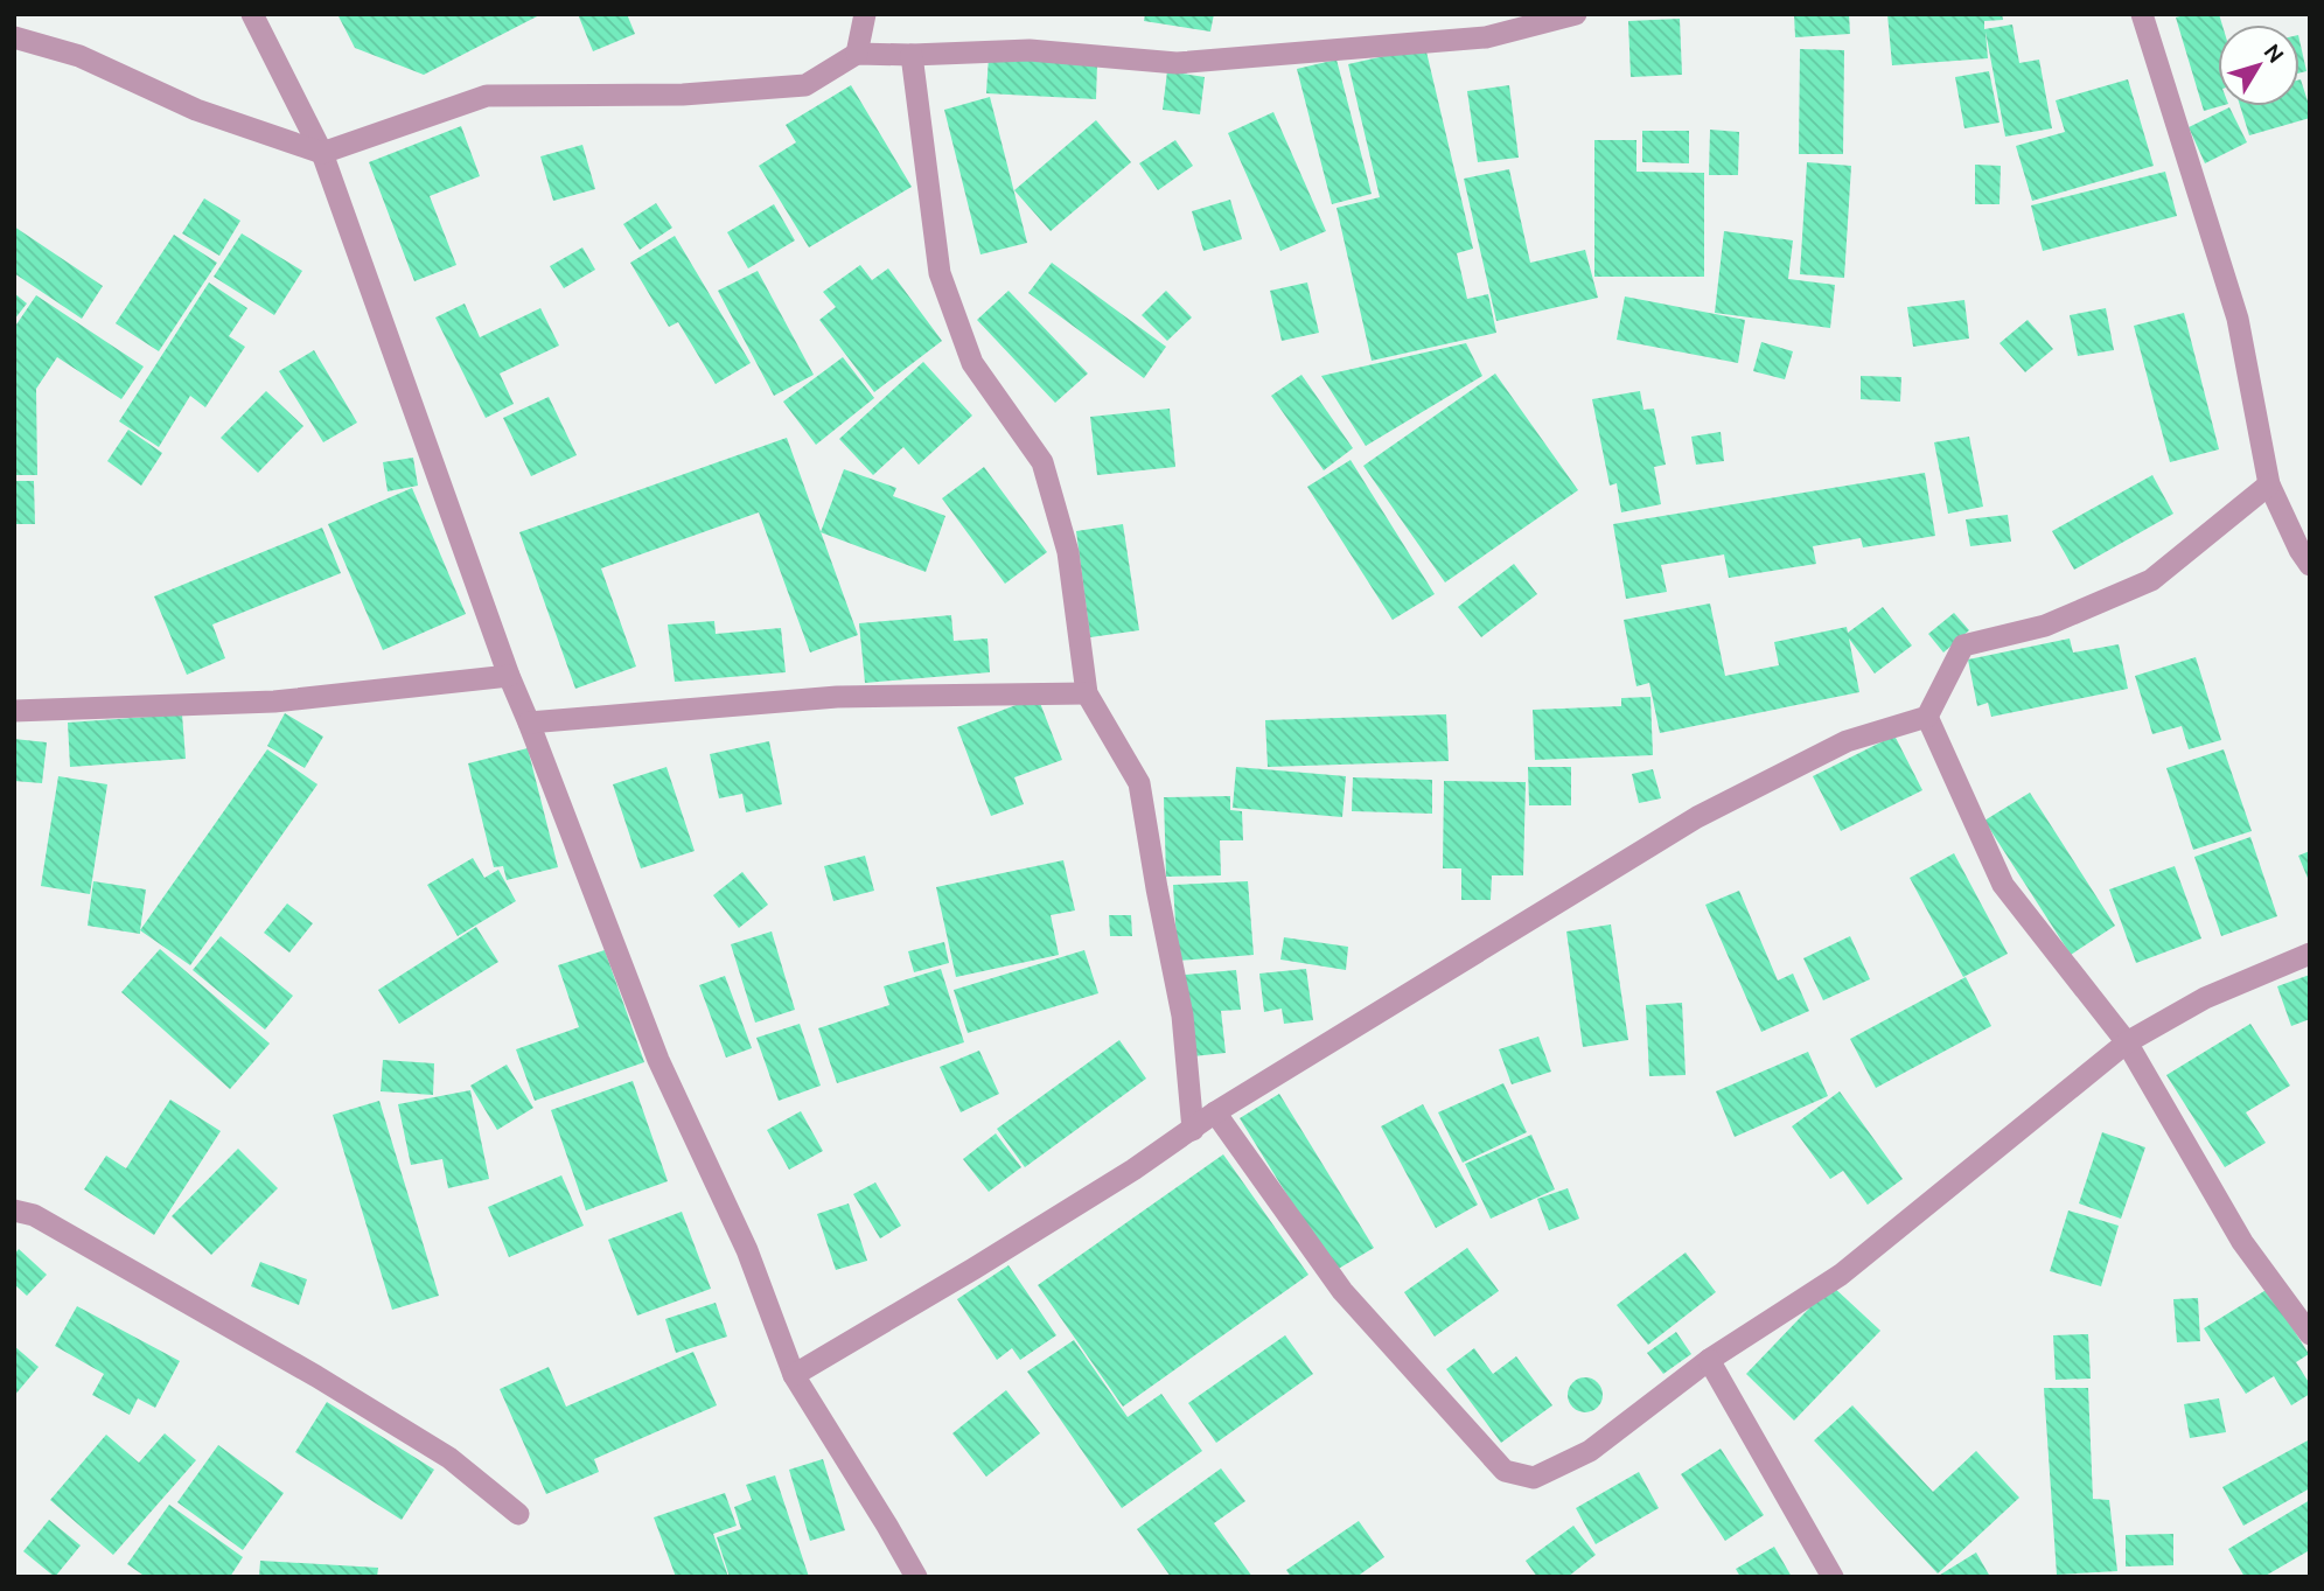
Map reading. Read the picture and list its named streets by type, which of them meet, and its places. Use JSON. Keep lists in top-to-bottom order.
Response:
{
  "north": "top right"
}
